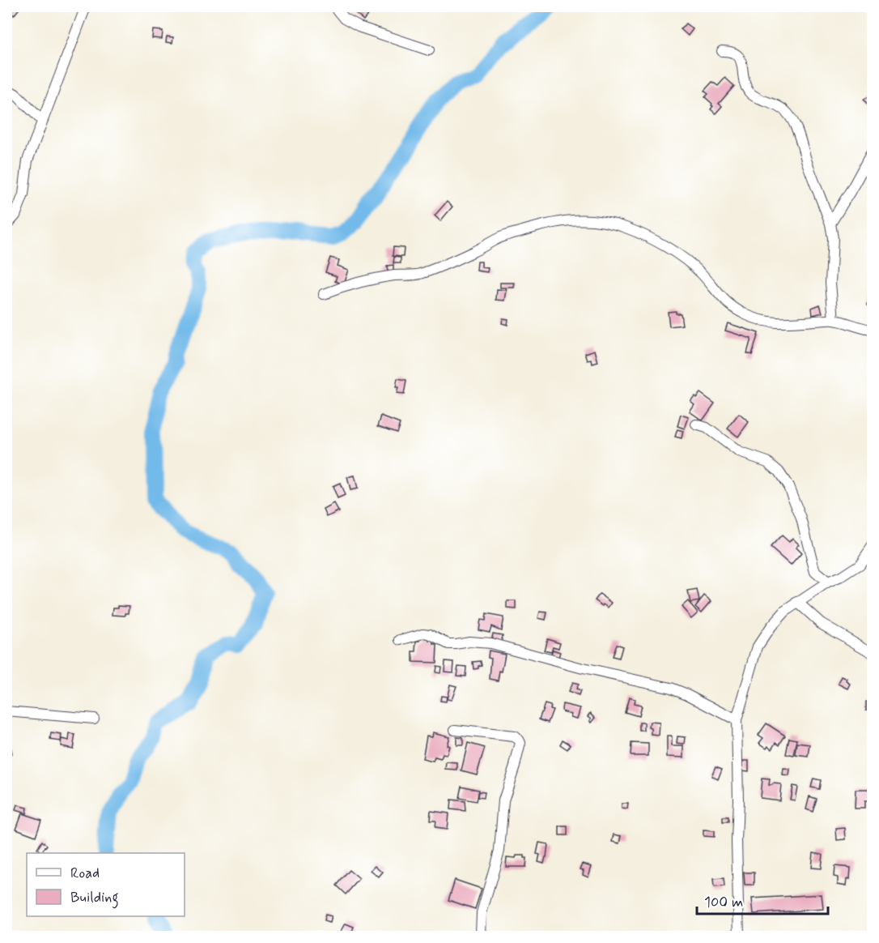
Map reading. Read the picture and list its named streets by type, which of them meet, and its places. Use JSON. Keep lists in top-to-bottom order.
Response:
{
  "legend": ["Road", "Building"],
  "scale_bar": "100 m"
}
